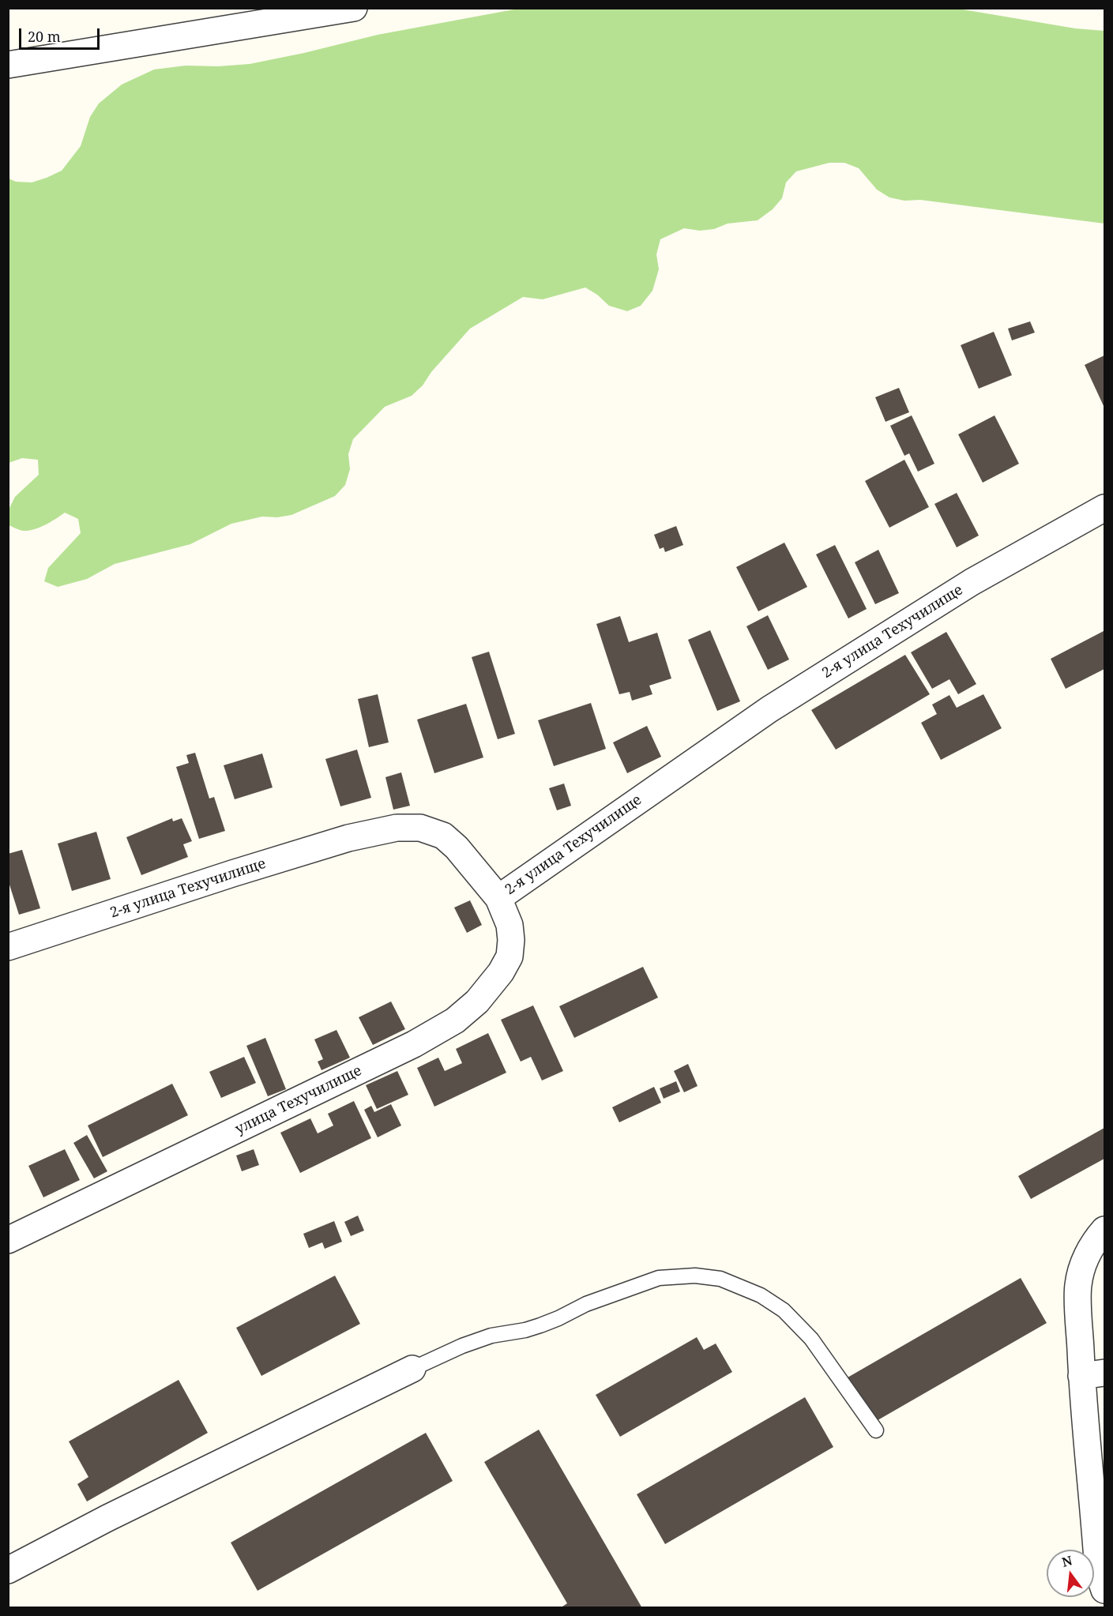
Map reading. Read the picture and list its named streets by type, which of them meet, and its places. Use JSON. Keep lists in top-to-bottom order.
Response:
{
  "streets": {
    "street": ["2-я улица Техучилище", "улица Техучилище"]
  },
  "crossings": [
    ["2-я улица Техучилище", "улица Техучилище"]
  ],
  "scale_bar": "20 m",
  "north": "top"
}
